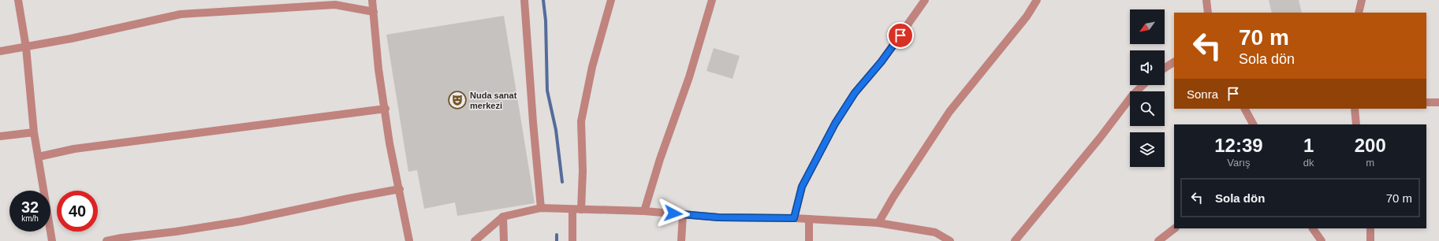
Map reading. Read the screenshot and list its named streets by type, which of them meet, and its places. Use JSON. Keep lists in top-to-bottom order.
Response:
{
  "places": {
    "theatre": ["Nuda sanat merkezi"]
  },
  "north": "bottom left",
  "page": {
    "turn": ["70 m", "Sola dön"],
    "then": "Sonra",
    "eta": [
      "12:39",
      "Varış",
      "1",
      "dk",
      "200",
      "m"
    ],
    "list": [
      {
        "name": "Sola dön",
        "value": "70 m"
      }
    ],
    "speed": "32 km/h",
    "limit": "40"
  }
}
